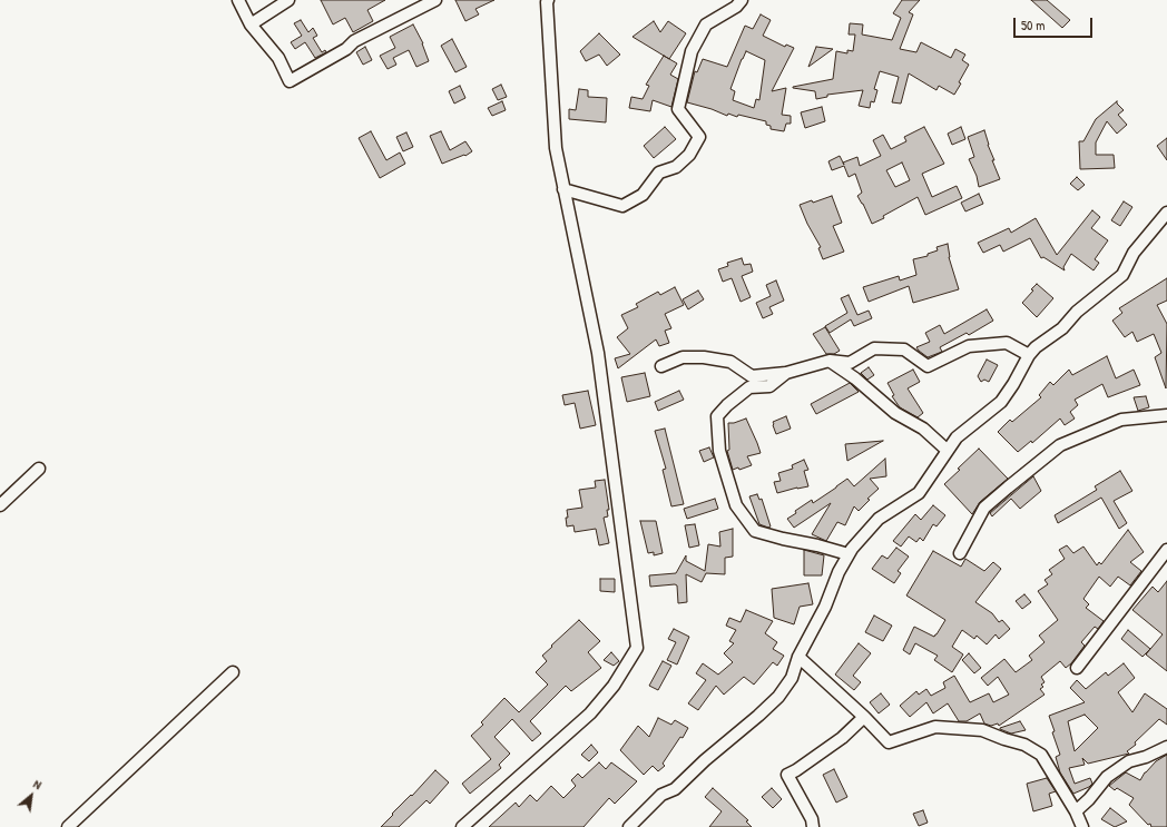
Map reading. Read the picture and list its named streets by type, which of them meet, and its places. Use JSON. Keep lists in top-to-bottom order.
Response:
{
  "scale_bar": "50 m",
  "north": "top right"
}
